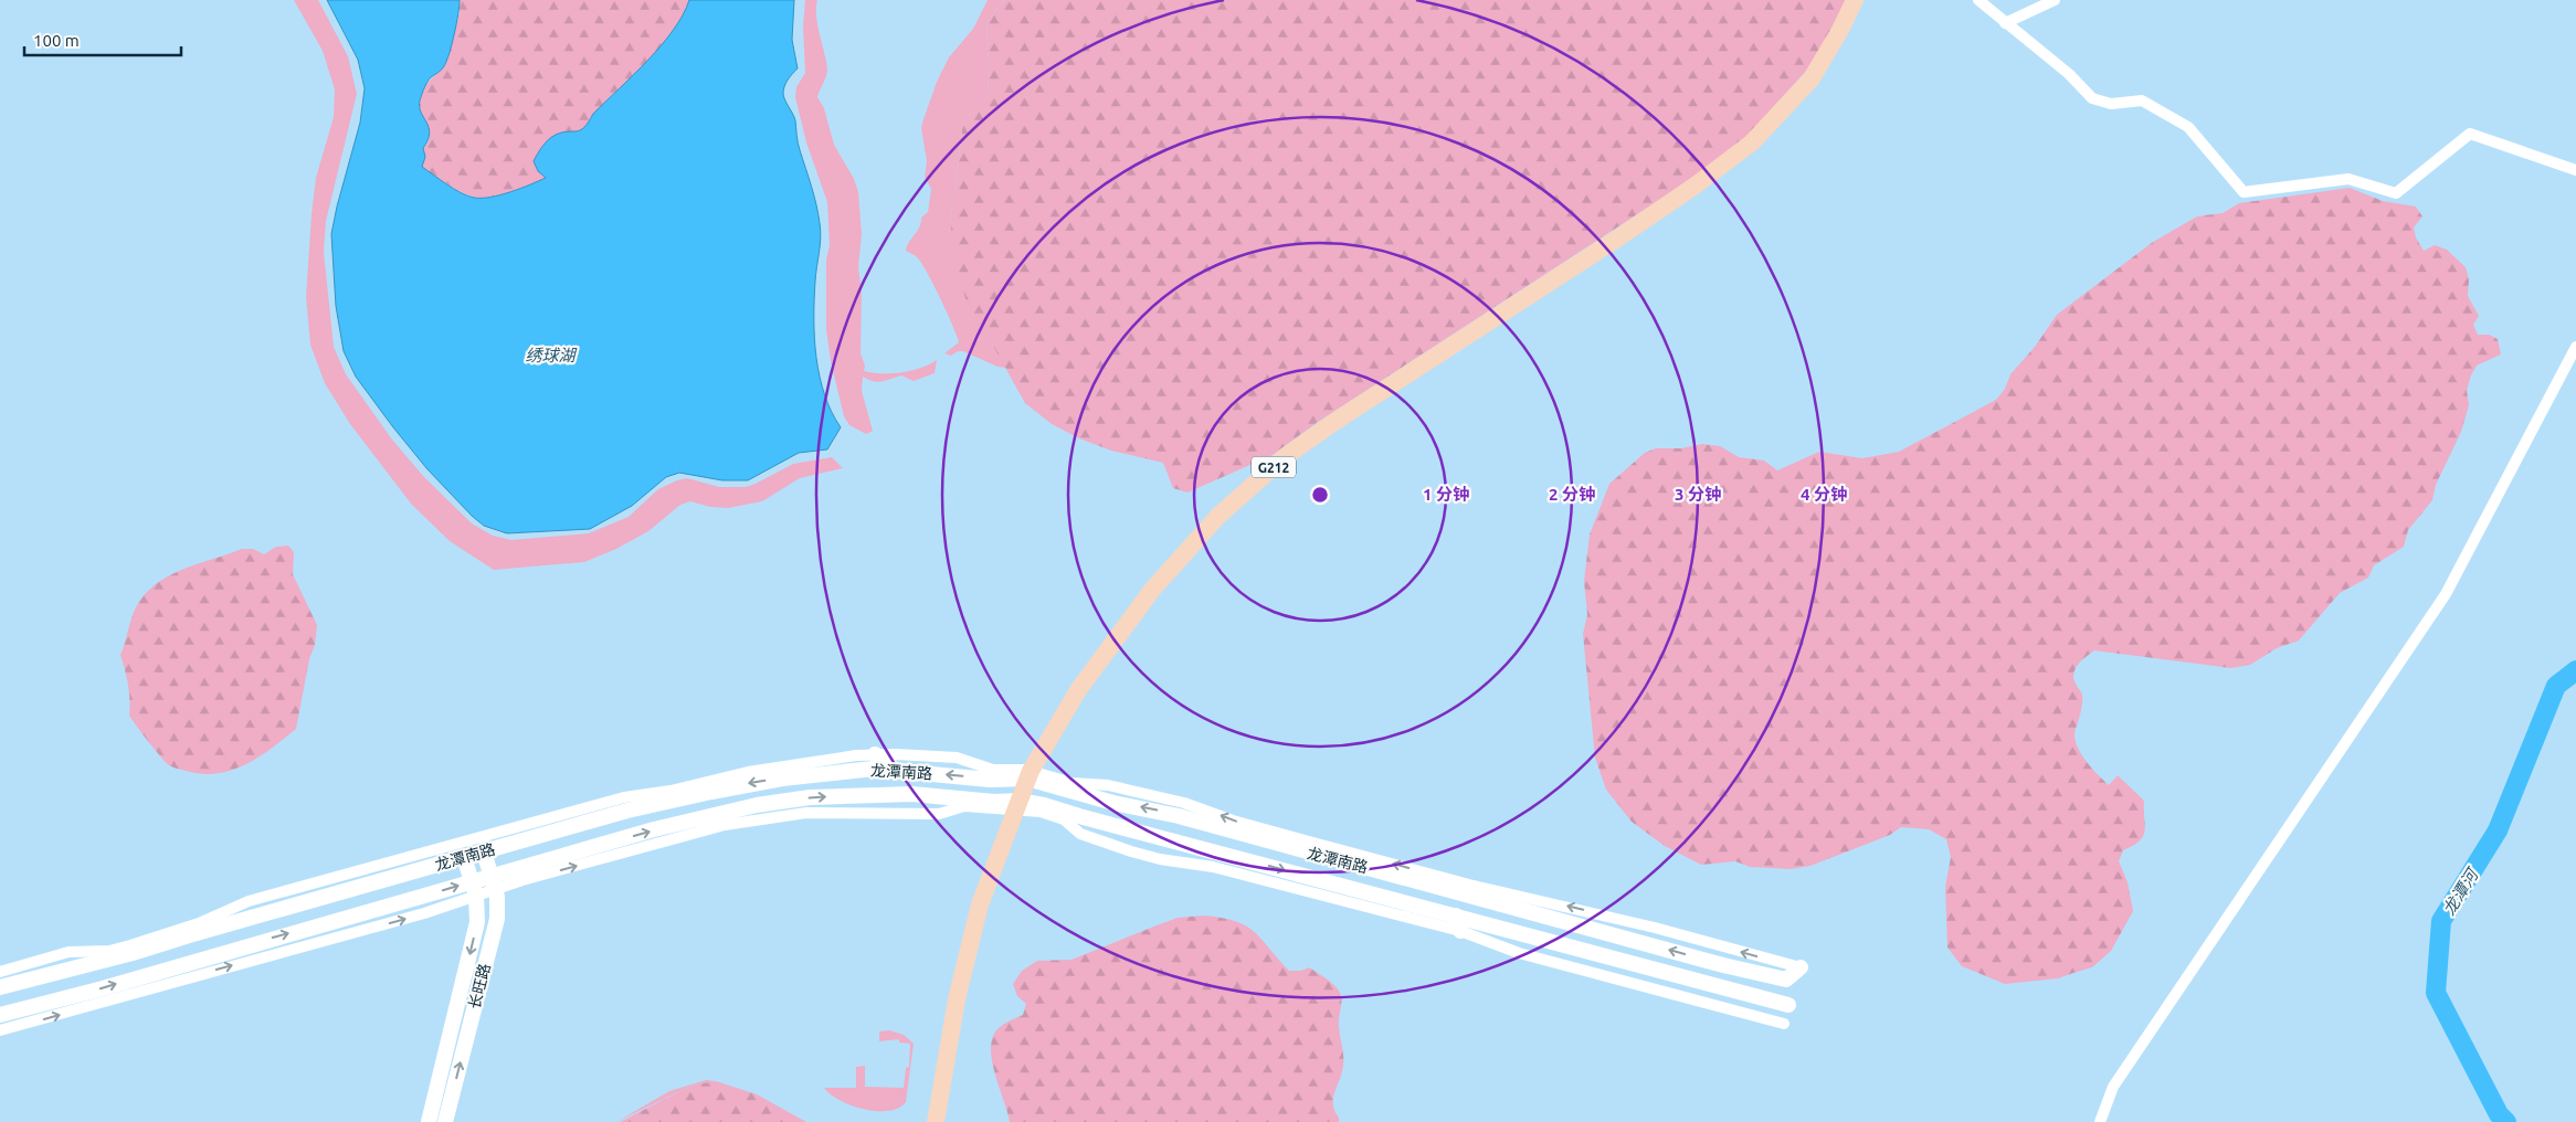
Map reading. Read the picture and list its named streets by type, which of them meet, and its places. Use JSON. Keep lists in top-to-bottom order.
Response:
{
  "streets": {
    "highway": ["G212"],
    "main road": ["龙潭南路", "长旺路"]
  },
  "crossings": [
    ["G212", "龙潭南路"],
    ["龙潭南路", "长旺路"]
  ],
  "water": ["绣球湖", "龙潭河"],
  "scale_bar": "100 m",
  "rings": [
    "1 分钟",
    "2 分钟",
    "3 分钟",
    "4 分钟"
  ]
}
